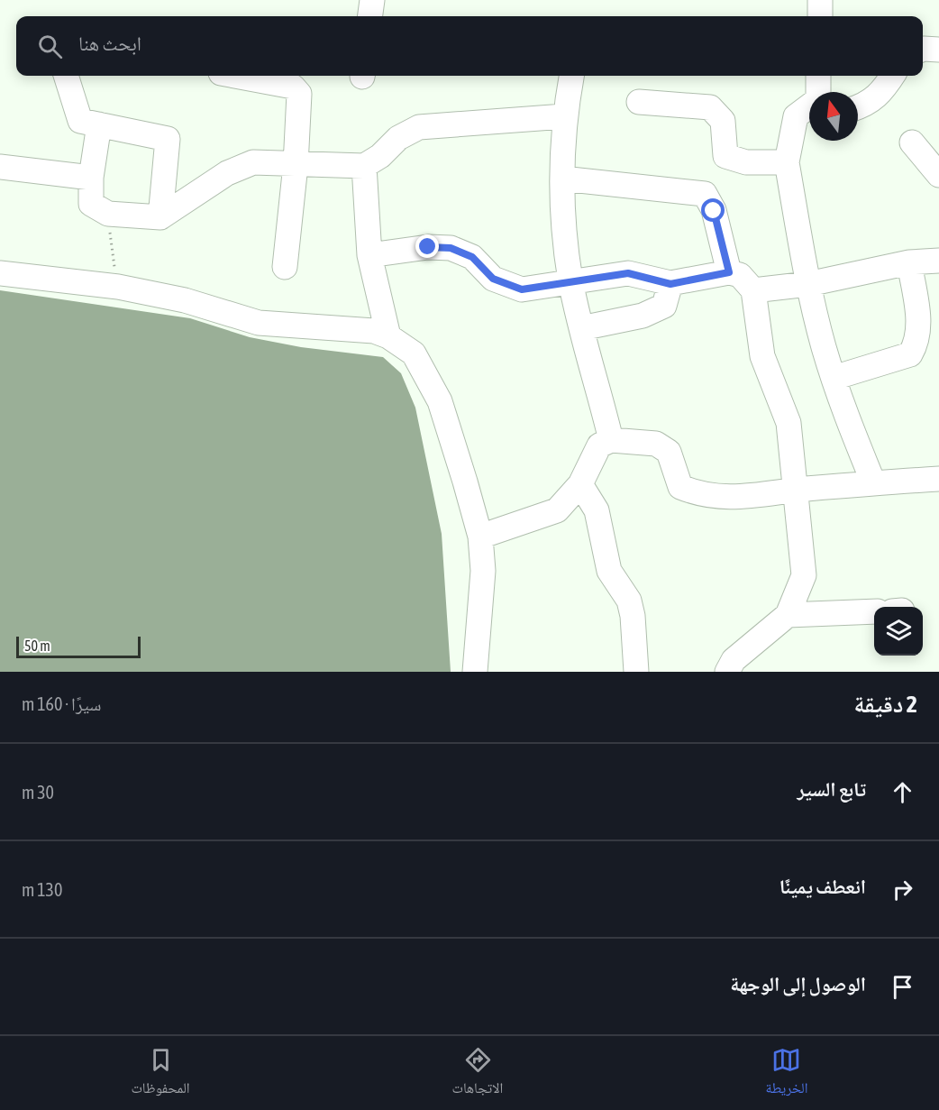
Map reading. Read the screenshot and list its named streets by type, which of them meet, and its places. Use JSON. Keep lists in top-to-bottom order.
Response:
{
  "scale_bar": "50 m",
  "north": "top",
  "page": {
    "search": "ابحث هنا",
    "scale": "50 m",
    "heading": ["2 دقيقة", "سيرًا · 160 m"],
    "list": [
      ["تابع السير", "30 m"],
      ["انعطف يمينًا", "130 m"],
      "الوصول إلى الوجهة"
    ],
    "nav": ["الخريطة", "الاتجاهات", "المحفوظات"]
  }
}
